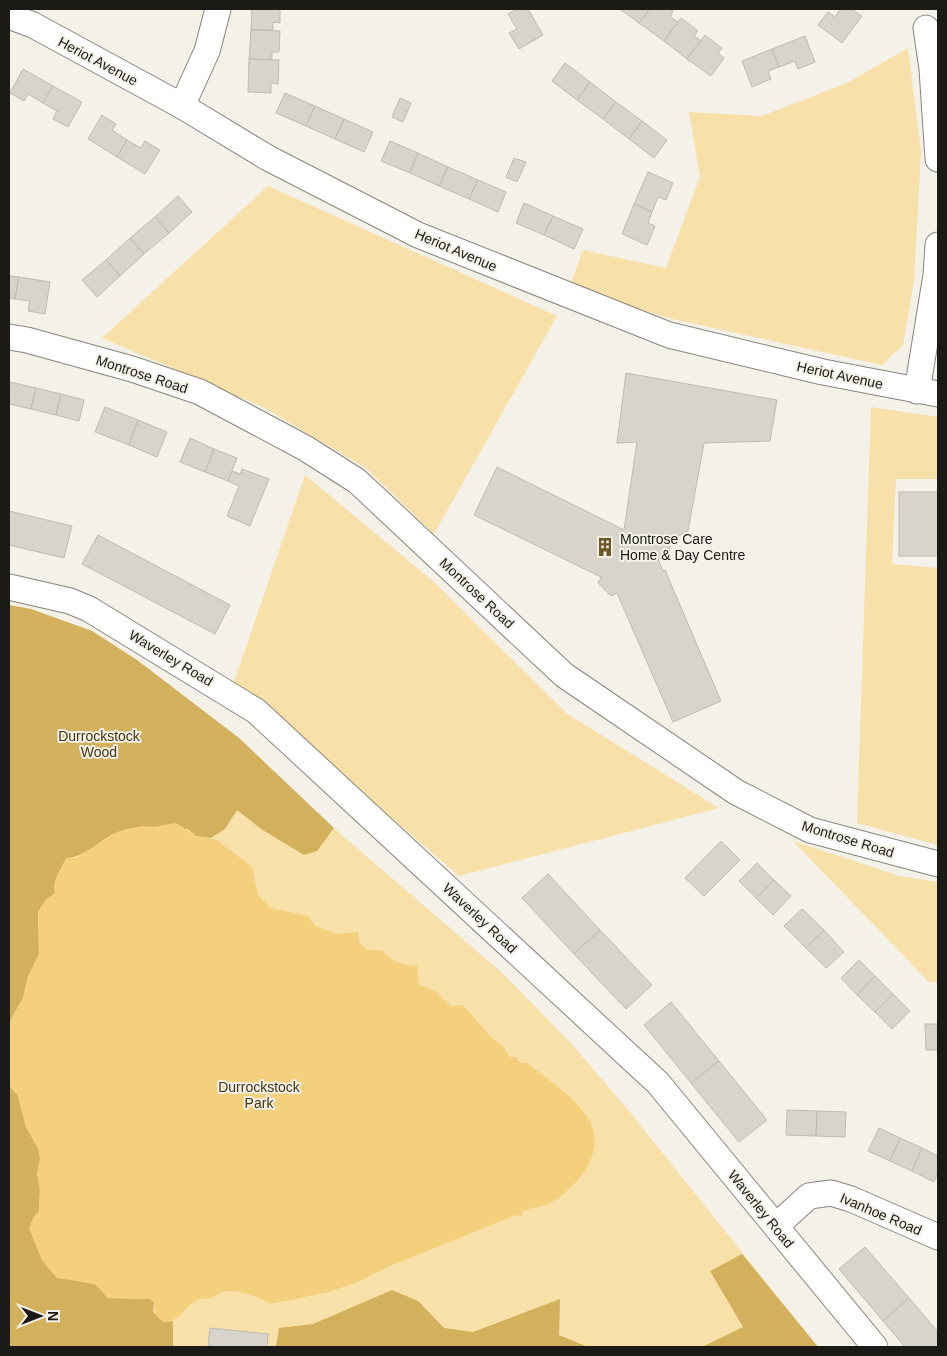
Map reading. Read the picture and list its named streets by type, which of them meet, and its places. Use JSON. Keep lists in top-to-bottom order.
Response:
{
  "streets": {
    "street": [
      "Heriot Avenue",
      "Montrose Road",
      "Waverley Road",
      "Ivanhoe Road"
    ]
  },
  "crossings": [
    ["Waverley Road", "Ivanhoe Road"]
  ],
  "parks": ["Durrockstock Wood", "Durrockstock Park"],
  "places": {
    "building": ["Montrose Care Home & Day Centre"]
  },
  "north": "right"
}
